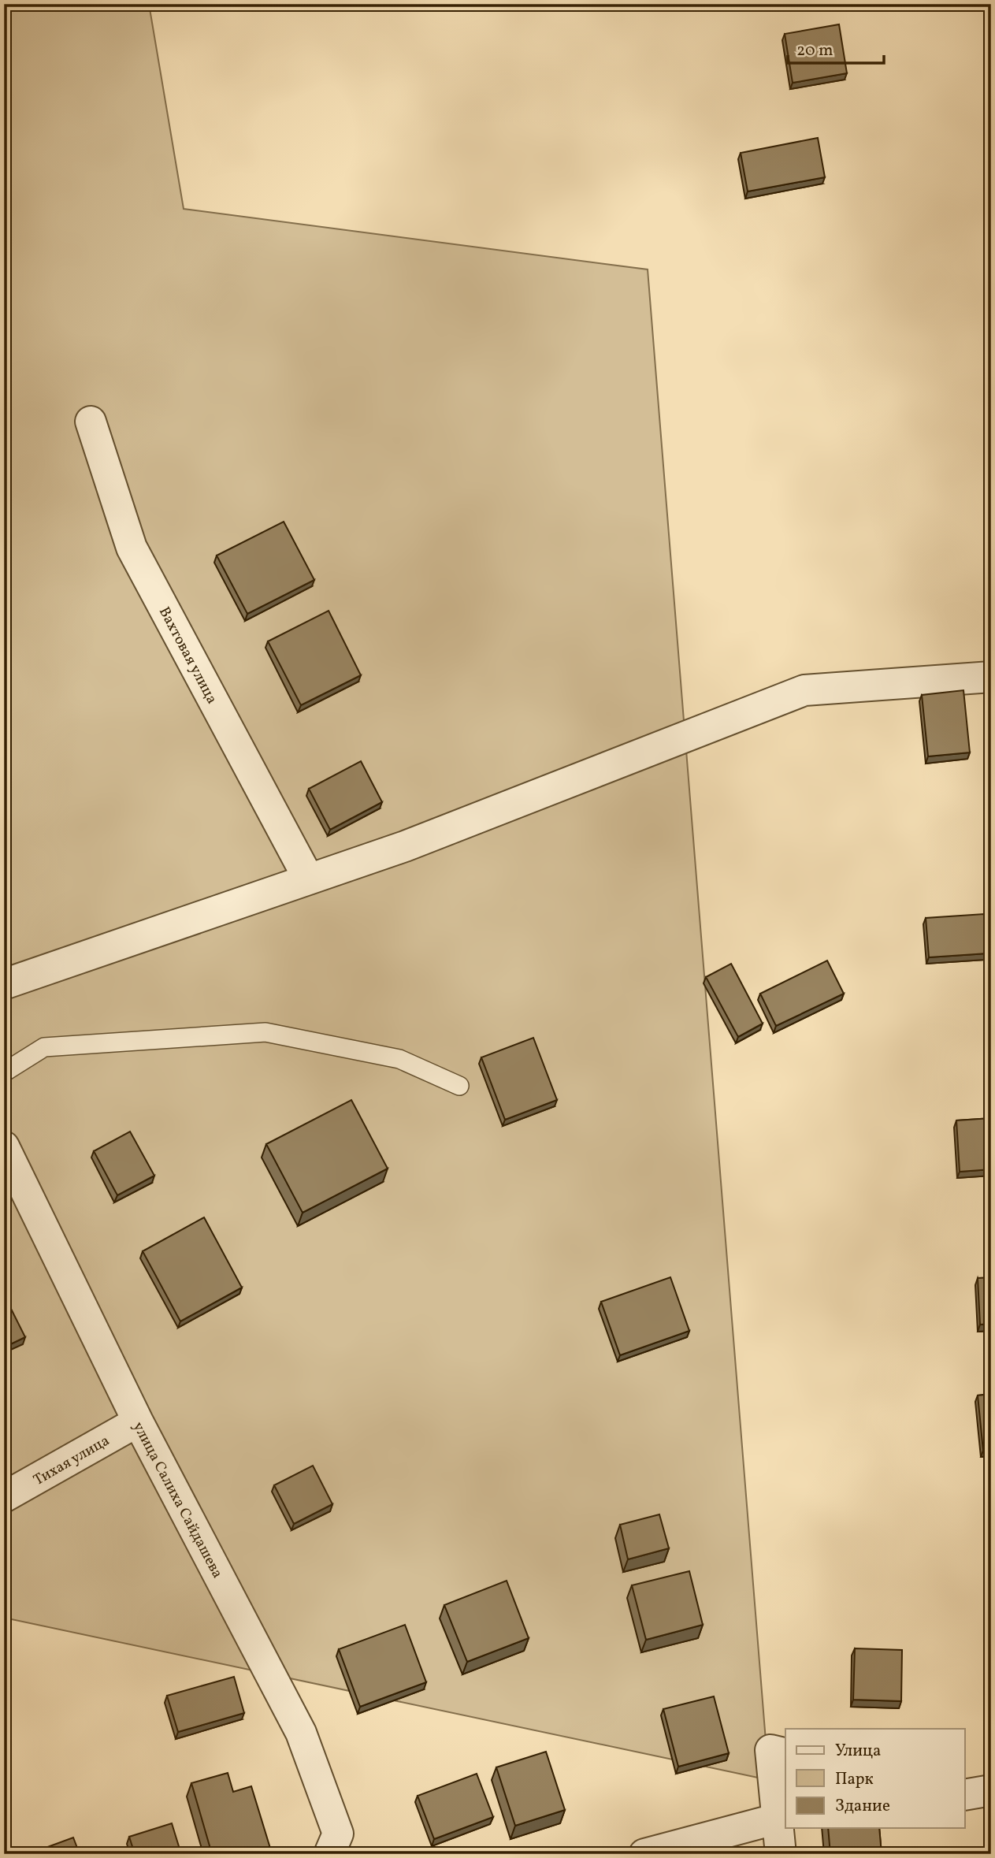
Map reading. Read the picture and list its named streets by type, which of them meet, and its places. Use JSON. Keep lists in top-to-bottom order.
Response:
{
  "streets": {
    "street": ["Вахтовая улица", "Тихая улица", "улица Салиха Сайдашева"]
  },
  "crossings": [
    ["Тихая улица", "улица Салиха Сайдашева"]
  ],
  "legend": ["Улица", "Парк", "Здание"],
  "scale_bar": "20 m"
}
